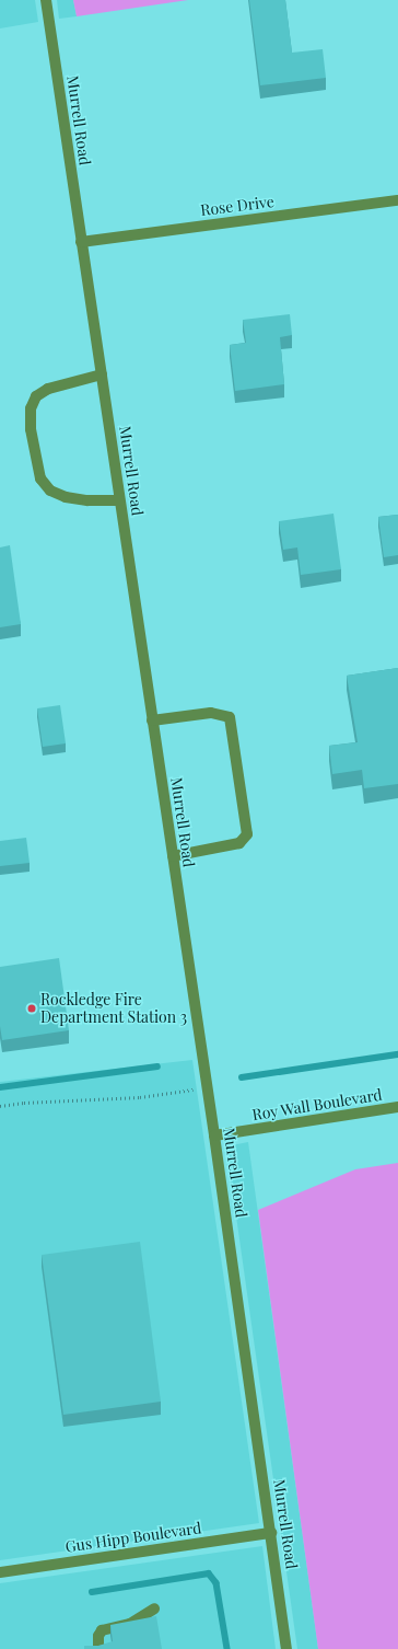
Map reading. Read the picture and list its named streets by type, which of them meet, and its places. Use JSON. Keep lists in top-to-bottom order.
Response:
{
  "streets": {
    "street": [
      "Murrell Road",
      "Rose Drive",
      "Roy Wall Boulevard",
      "Gus Hipp Boulevard"
    ]
  },
  "crossings": [
    ["Murrell Road", "Rose Drive"],
    ["Murrell Road", "Roy Wall Boulevard"],
    ["Murrell Road", "Gus Hipp Boulevard"]
  ],
  "places": ["Rockledge Fire Department Station 3"]
}
